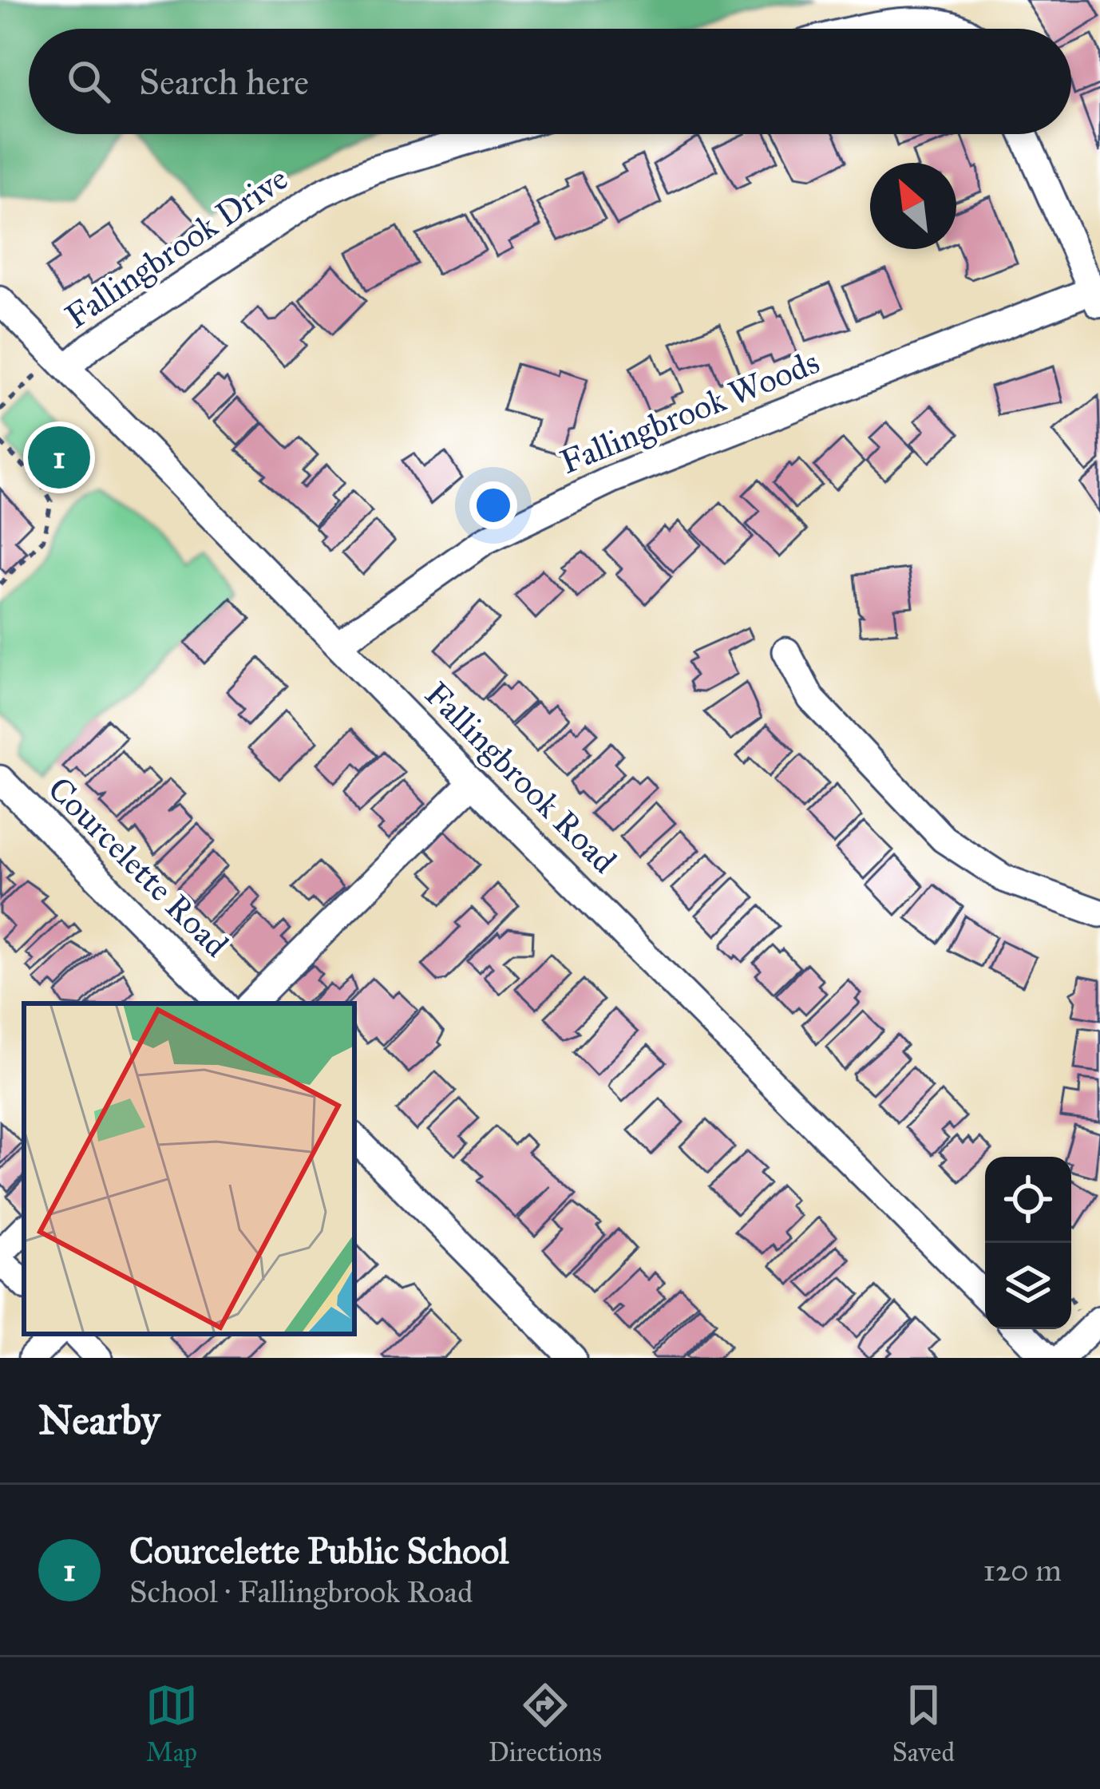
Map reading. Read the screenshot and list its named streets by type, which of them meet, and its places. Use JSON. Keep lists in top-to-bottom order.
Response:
{
  "streets": {
    "street": [
      "Fallingbrook Drive",
      "Fallingbrook Woods",
      "Fallingbrook Road",
      "Courcelette Road"
    ]
  },
  "crossings": [
    ["Fallingbrook Drive", "Fallingbrook Road"],
    ["Fallingbrook Woods", "Fallingbrook Road"]
  ],
  "north": "top left",
  "page": {
    "search": "Search here",
    "pins": "1",
    "heading": "Nearby",
    "list": [
      {
        "mark": "1",
        "name": "Courcelette Public School",
        "note": "School · Fallingbrook Road",
        "value": "120 m"
      }
    ],
    "nav": ["Map", "Directions", "Saved"]
  }
}
